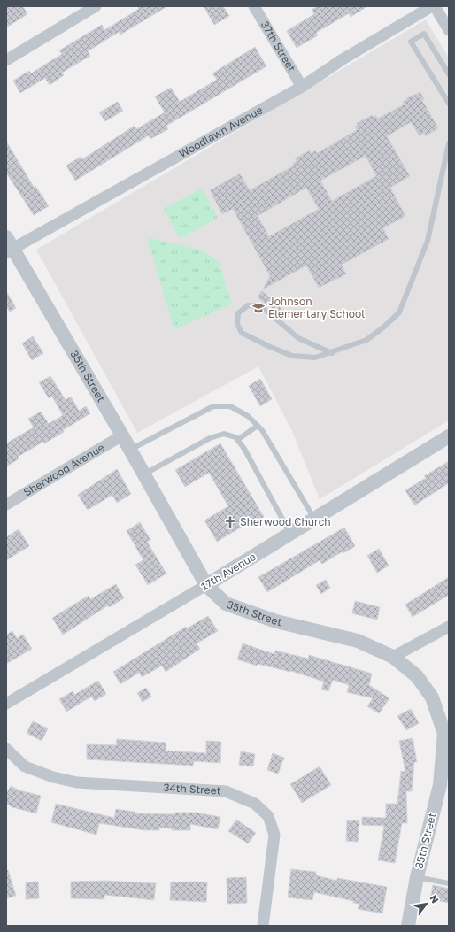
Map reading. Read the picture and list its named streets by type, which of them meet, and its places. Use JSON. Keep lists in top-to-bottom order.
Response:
{
  "streets": {
    "street": [
      "37th Street",
      "Woodlawn Avenue",
      "35th Street",
      "Sherwood Avenue",
      "17th Avenue",
      "34th Street"
    ]
  },
  "crossings": [
    ["37th Street", "Woodlawn Avenue"],
    ["Woodlawn Avenue", "35th Street"],
    ["35th Street", "Sherwood Avenue"],
    ["35th Street", "17th Avenue"]
  ],
  "places": {
    "school or university": ["Johnson Elementary School"],
    "church": ["Sherwood Church"]
  },
  "north": "top right"
}
